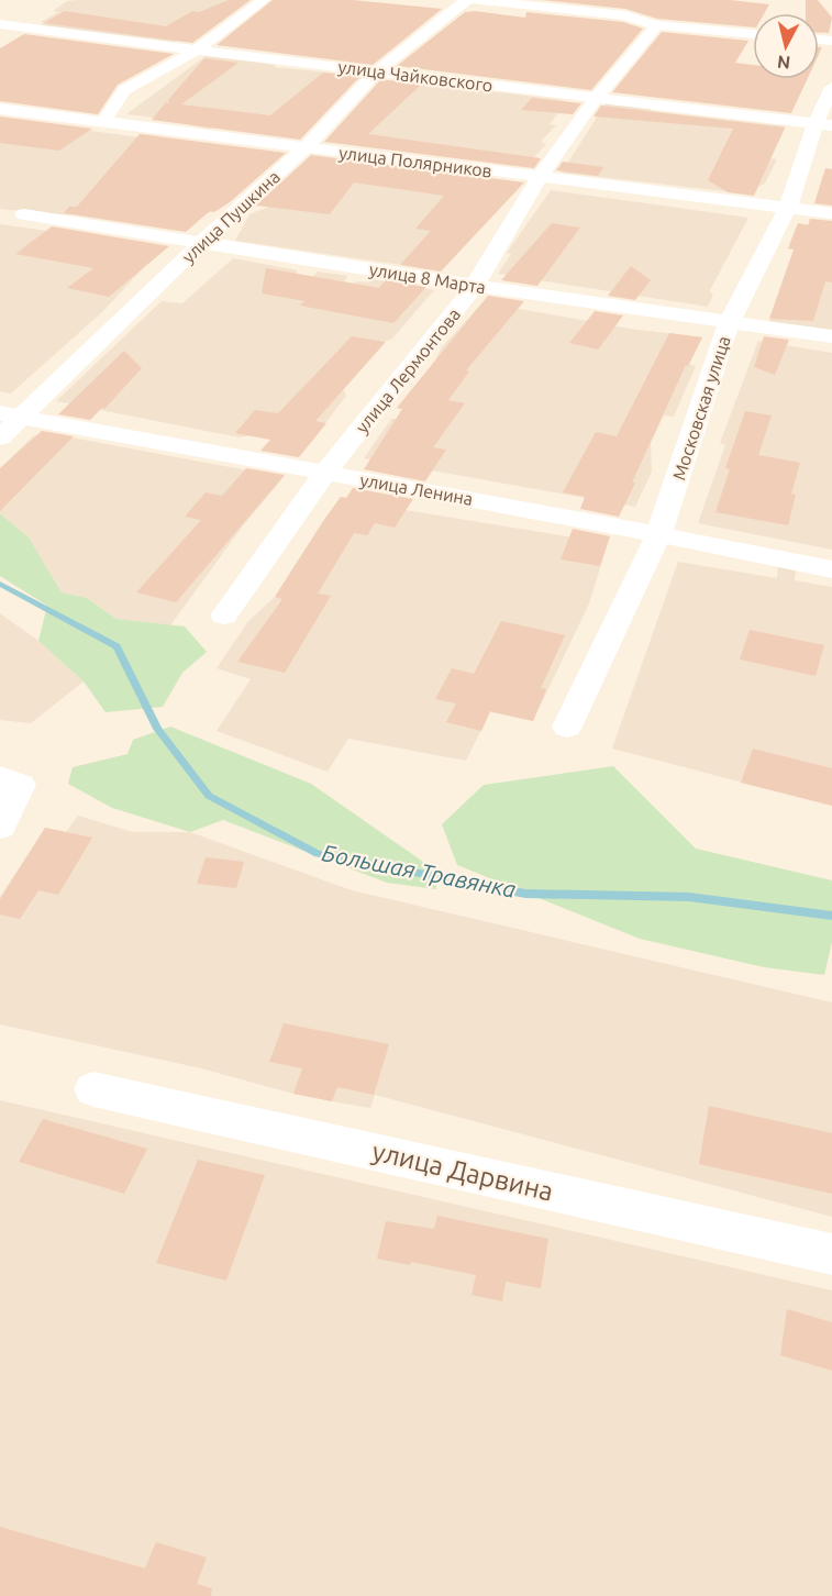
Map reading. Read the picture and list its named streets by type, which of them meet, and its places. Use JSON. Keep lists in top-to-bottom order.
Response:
{
  "streets": {
    "street": [
      "улица Чайковского",
      "улица Полярников",
      "улица Пушкина",
      "улица 8 Марта",
      "улица Лермонтова",
      "Московская улица",
      "улица Ленина",
      "улица Дарвина"
    ]
  },
  "crossings": [
    ["улица Чайковского", "улица Пушкина"],
    ["улица Чайковского", "улица Лермонтова"],
    ["улица Чайковского", "Московская улица"],
    ["улица Полярников", "улица Пушкина"],
    ["улица Полярников", "улица Лермонтова"],
    ["улица Полярников", "Московская улица"],
    ["улица Пушкина", "улица 8 Марта"],
    ["улица Пушкина", "улица Ленина"],
    ["улица 8 Марта", "улица Лермонтова"],
    ["улица 8 Марта", "Московская улица"],
    ["улица Лермонтова", "улица Ленина"],
    ["Московская улица", "улица Ленина"]
  ],
  "water": ["Большая Травянка"],
  "north": "bottom"
}
